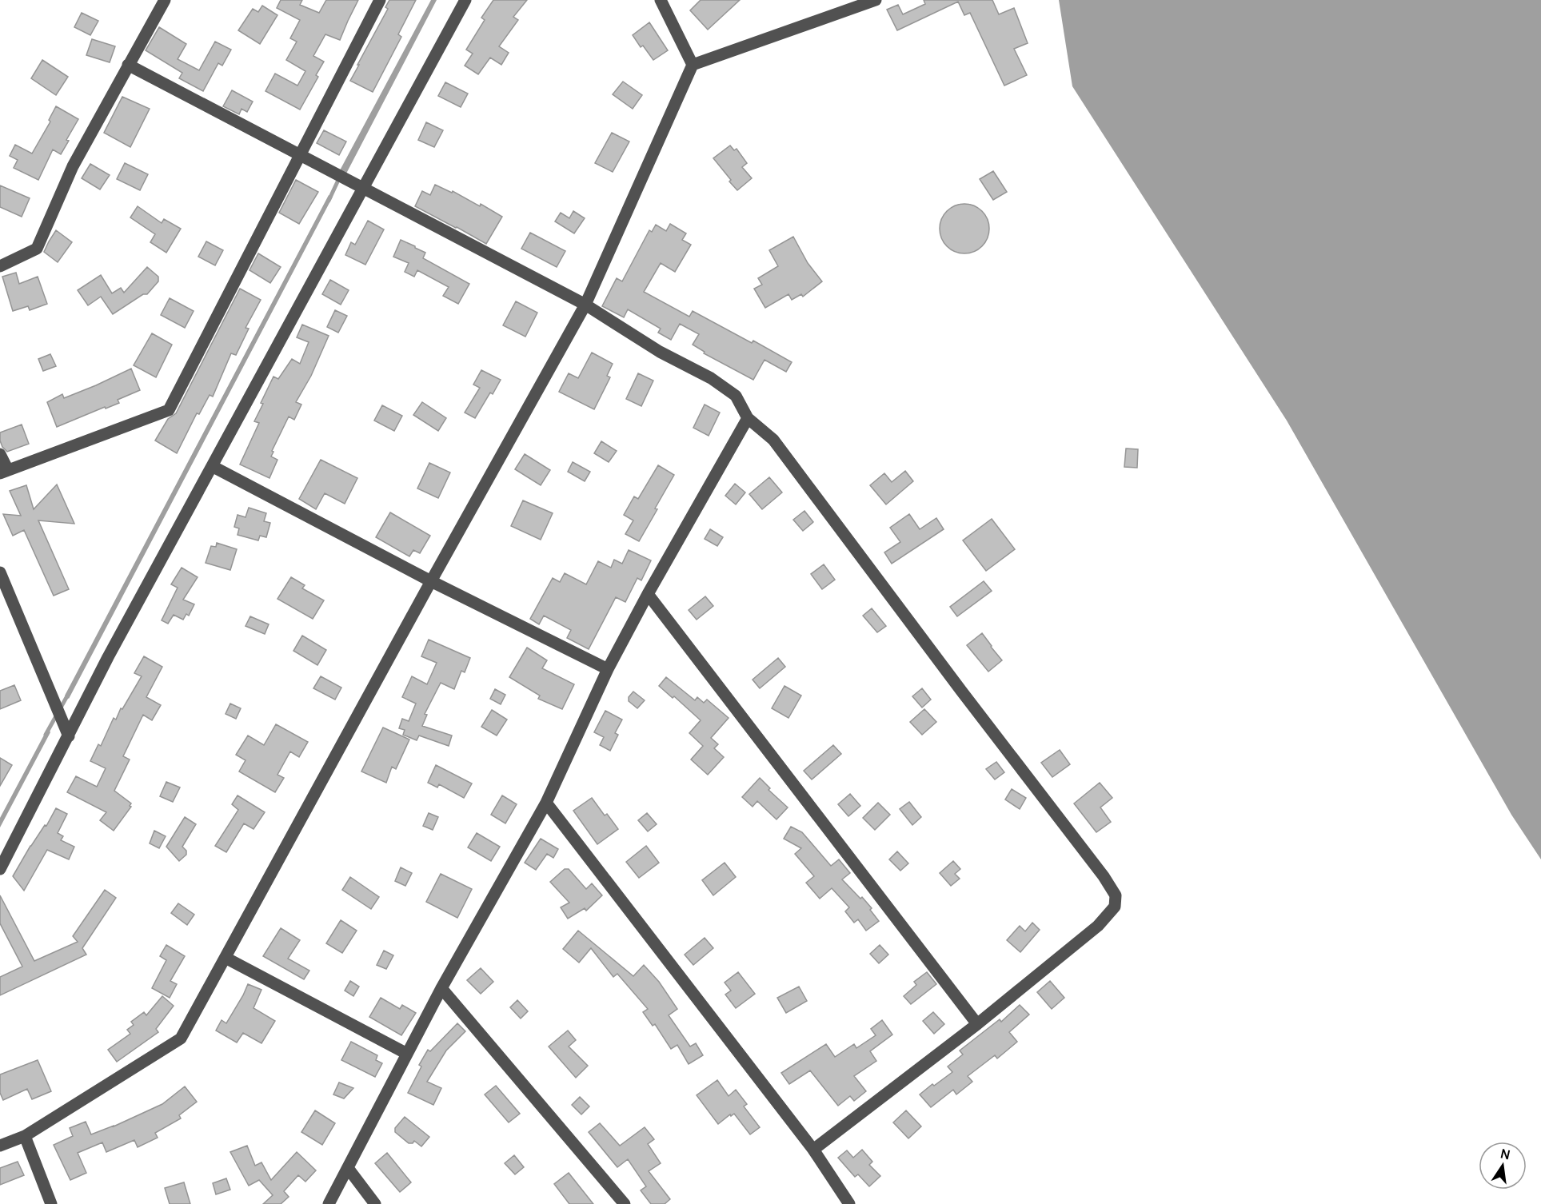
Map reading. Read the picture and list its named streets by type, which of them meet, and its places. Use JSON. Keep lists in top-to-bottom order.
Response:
{
  "north": "top"
}
